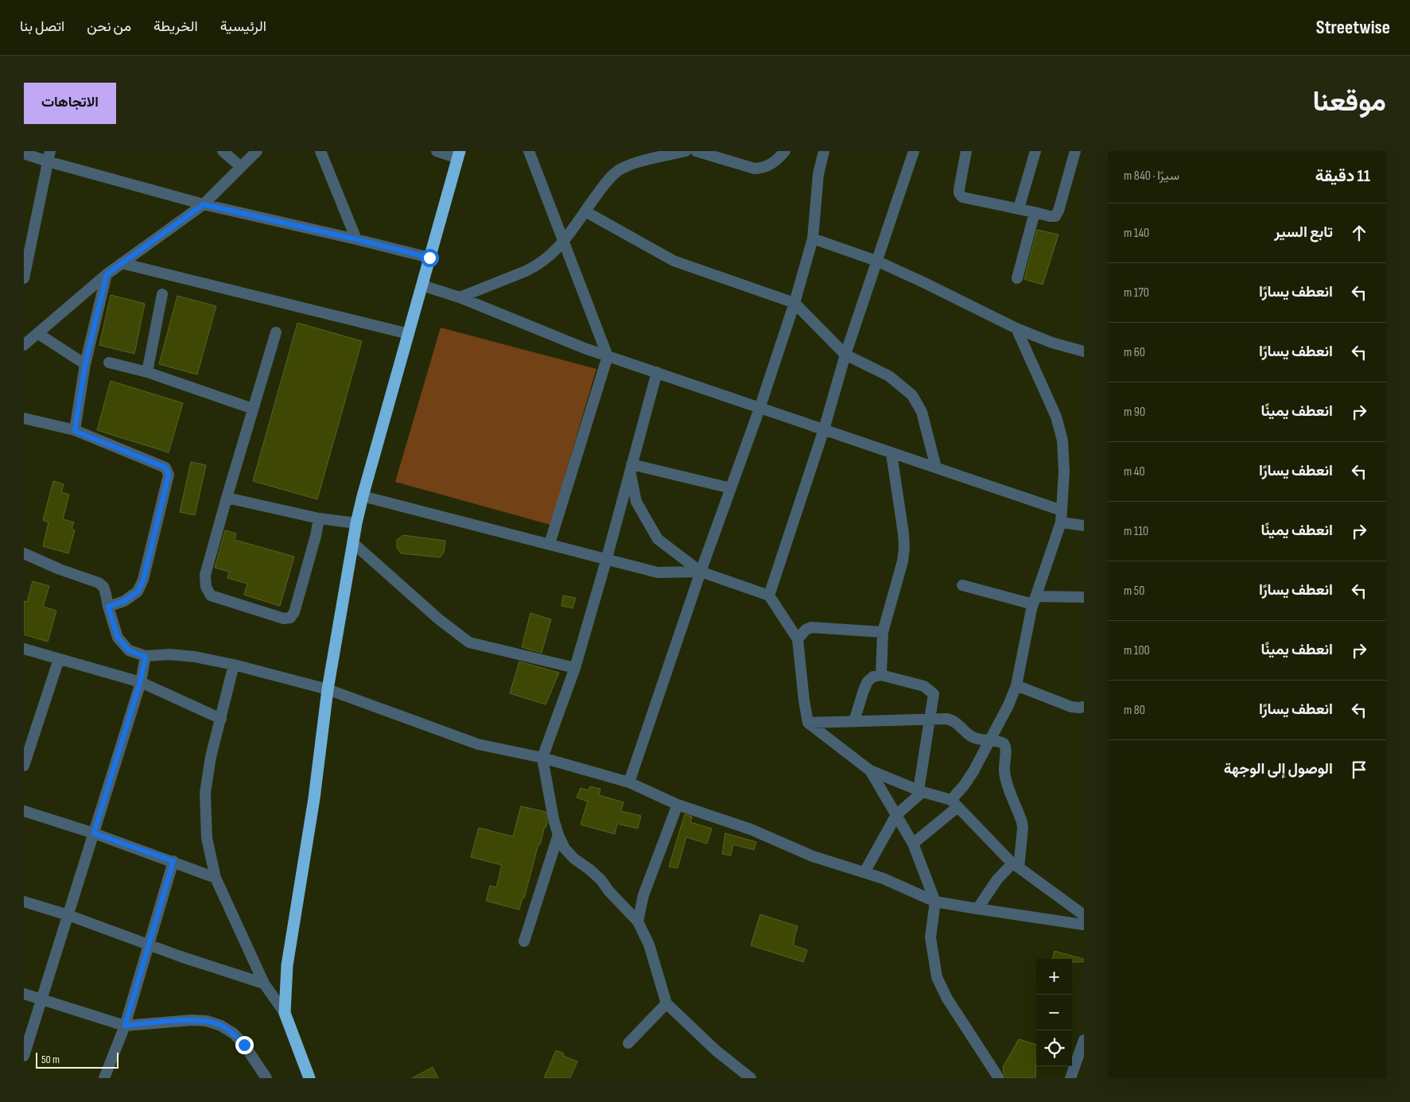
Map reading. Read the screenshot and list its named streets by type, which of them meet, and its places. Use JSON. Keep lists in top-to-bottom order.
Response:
{
  "scale_bar": "50 m",
  "page": {
    "header": "Streetwise",
    "nav": [
      "الرئيسية",
      "الخريطة",
      "من نحن",
      "اتصل بنا"
    ],
    "title": "موقعنا",
    "buttons": "الاتجاهات",
    "heading": ["11 دقيقة", "سيرًا · 840 m"],
    "list": [
      ["تابع السير", "140 m"],
      ["انعطف يسارًا", "170 m"],
      ["انعطف يسارًا", "60 m"],
      ["انعطف يمينًا", "90 m"],
      ["انعطف يسارًا", "40 m"],
      ["انعطف يمينًا", "110 m"],
      ["انعطف يسارًا", "50 m"],
      ["انعطف يمينًا", "100 m"],
      ["انعطف يسارًا", "80 m"],
      "الوصول إلى الوجهة"
    ],
    "map_buttons": ["+", "−"],
    "scale": "50 m"
  }
}
